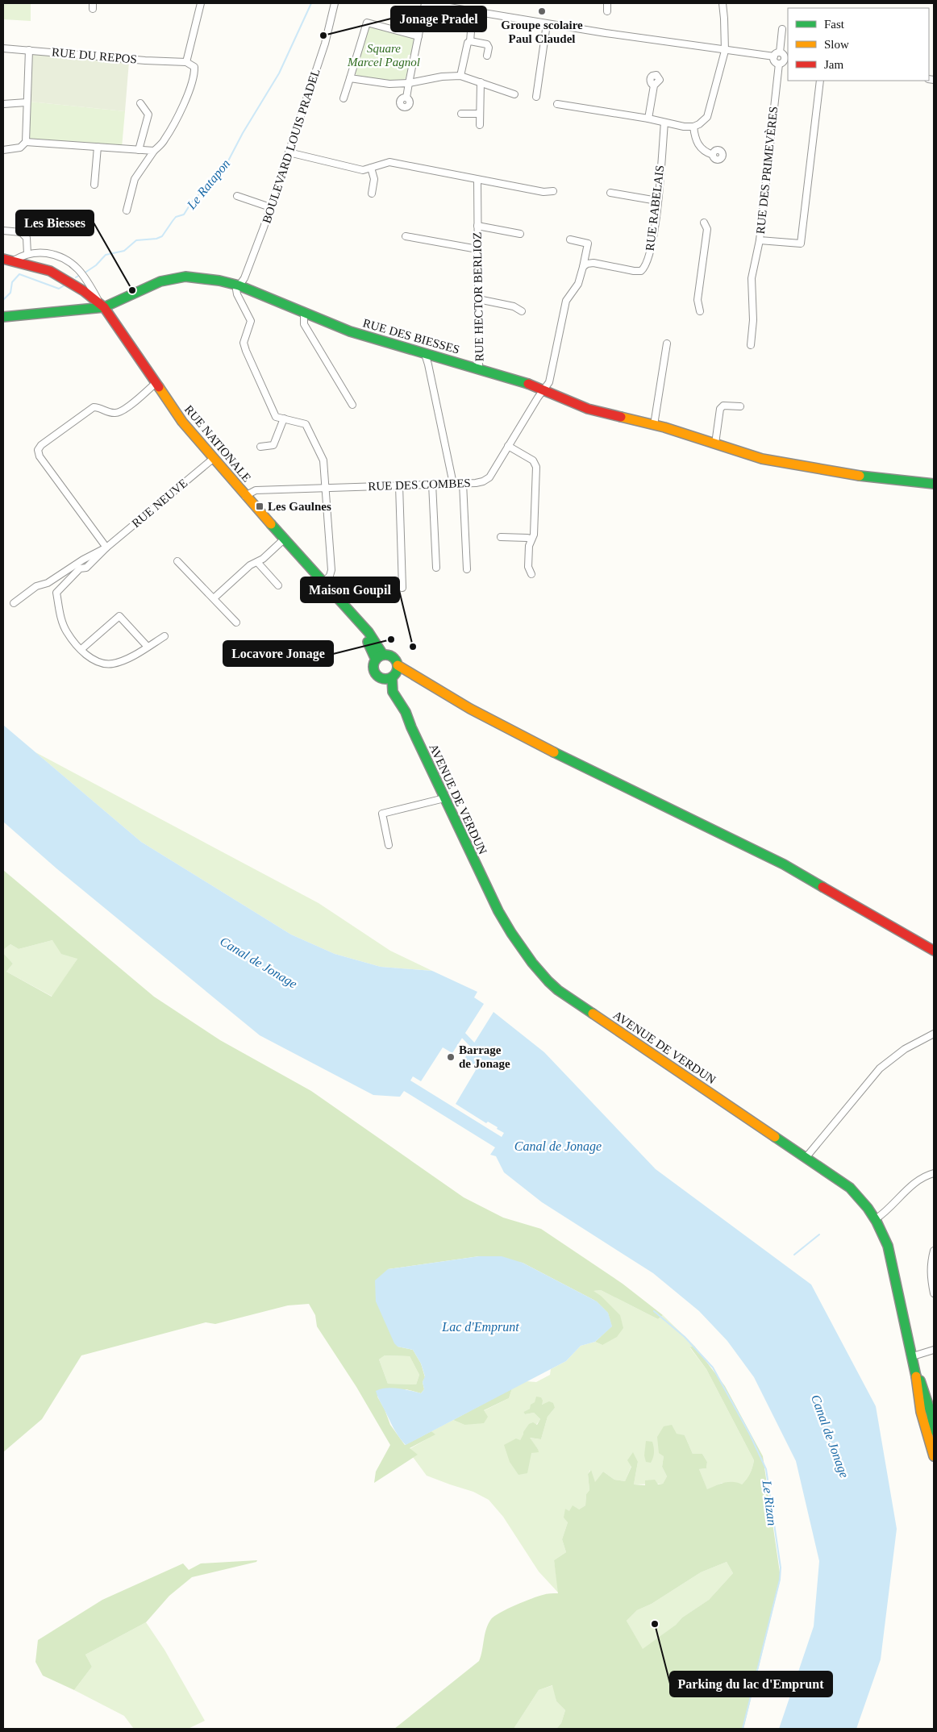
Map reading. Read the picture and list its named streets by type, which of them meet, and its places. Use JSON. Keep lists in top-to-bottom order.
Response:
{
  "streets": {
    "main road": ["RUE DES BIESSES", "RUE NATIONALE", "AVENUE DE VERDUN"],
    "street": [
      "RUE DU REPOS",
      "BOULEVARD LOUIS PRADEL",
      "RUE DES PRIMEVÈRES",
      "RUE RABELAIS",
      "RUE HECTOR BERLIOZ",
      "RUE DES COMBES",
      "RUE NEUVE"
    ]
  },
  "crossings": [
    ["BOULEVARD LOUIS PRADEL", "RUE DES BIESSES"],
    ["RUE HECTOR BERLIOZ", "RUE DES BIESSES"],
    ["RUE DES BIESSES", "RUE NATIONALE"],
    ["RUE DES BIESSES", "RUE DES COMBES"],
    ["RUE NATIONALE", "RUE DES COMBES"],
    ["RUE NATIONALE", "RUE NEUVE"],
    ["RUE NATIONALE", "AVENUE DE VERDUN"]
  ],
  "water": [
    "Le Ratapon",
    "Canal de Jonage",
    "Lac d'Emprunt",
    "Le Rizan"
  ],
  "parks": ["Square Marcel Pagnol"],
  "places": {
    "other": [
      "Groupe scolaire Paul Claudel",
      "Jonage Pradel",
      "Les Biesses",
      "Locavore Jonage",
      "Maison Goupil",
      "Barrage de Jonage",
      "Parking du lac d'Emprunt"
    ],
    "transit": ["Les Gaulnes"]
  },
  "legend": ["Fast", "Slow", "Jam"]
}
